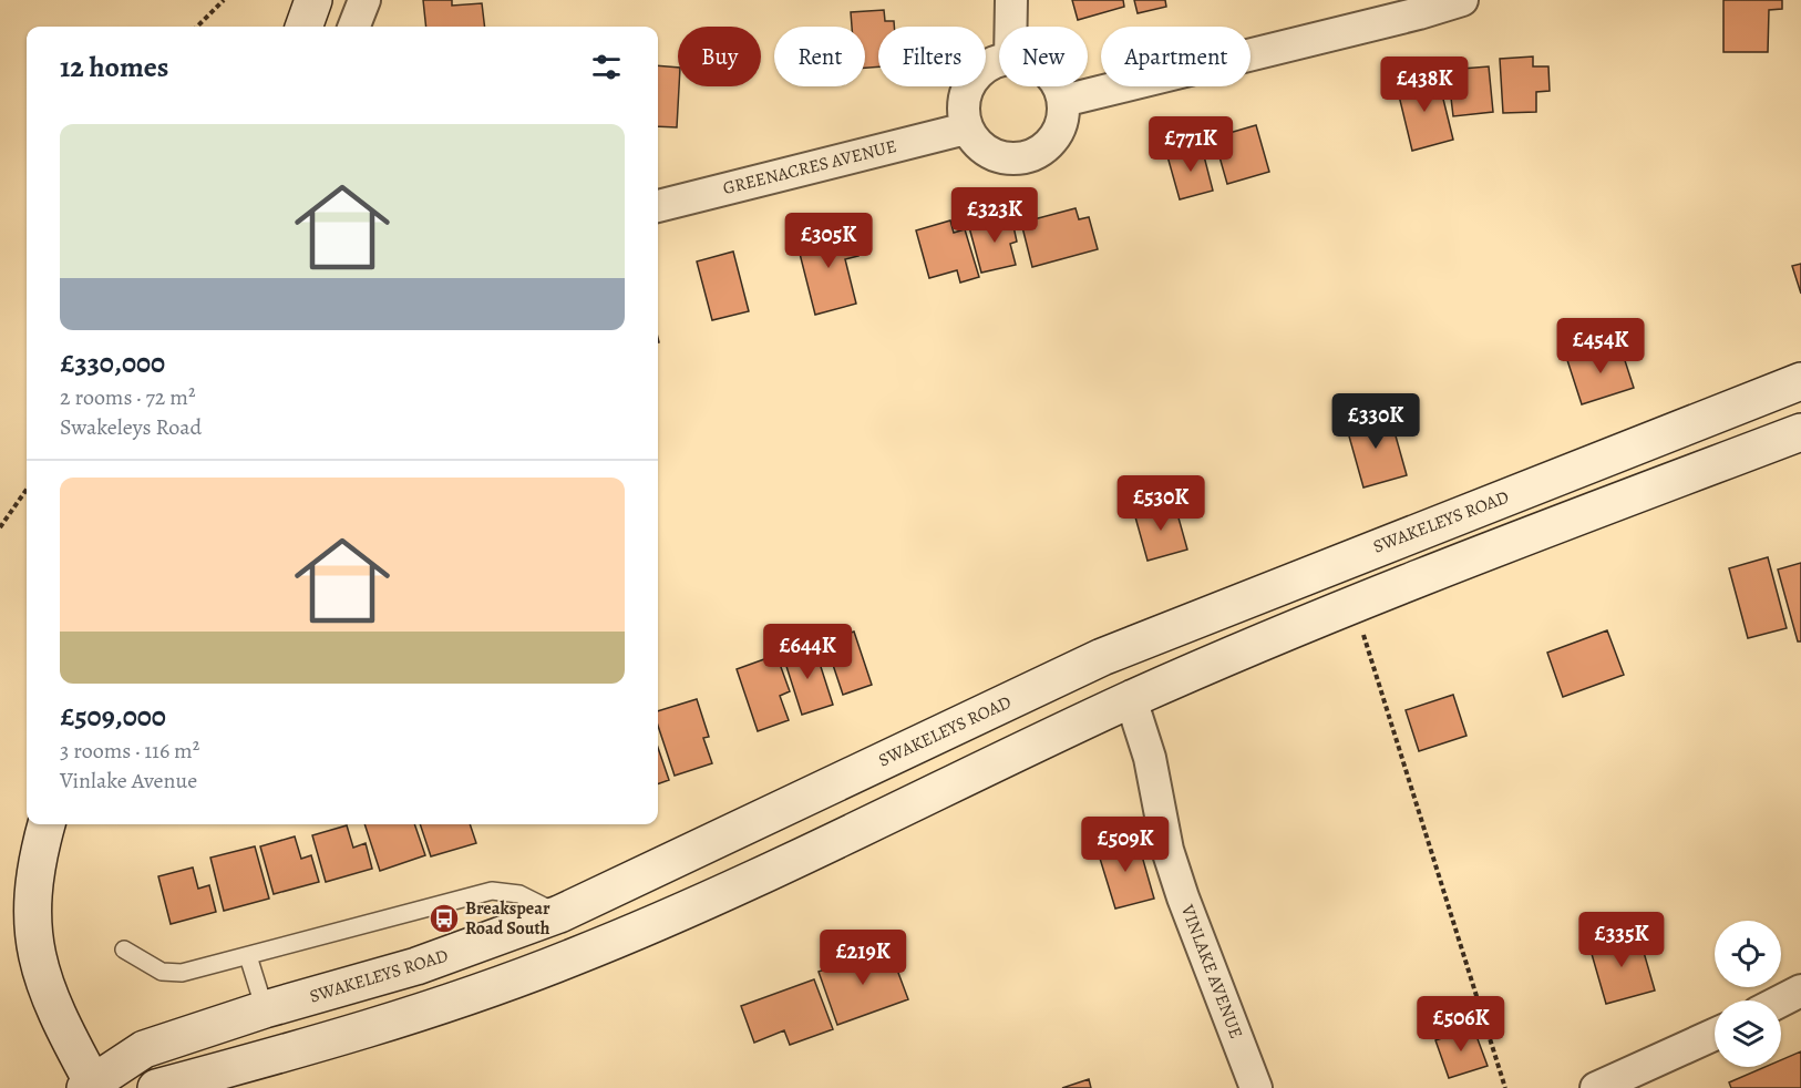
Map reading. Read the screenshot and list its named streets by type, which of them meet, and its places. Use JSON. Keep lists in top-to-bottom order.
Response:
{
  "streets": {
    "main road": ["SWAKELEYS ROAD"],
    "street": ["GREENACRES AVENUE", "VINLAKE AVENUE"]
  },
  "places": {
    "bus stop": ["Breakspear Road South"]
  },
  "page": {
    "chip": [
      "Buy",
      "Rent",
      "Filters",
      "New",
      "Apartment"
    ],
    "heading": "12 homes",
    "price": [
      "£438K",
      "£771K",
      "£323K",
      "£305K",
      "£454K",
      "£330K",
      "£530K",
      "£644K",
      "£509K",
      "£335K",
      "£219K",
      "£506K"
    ],
    "list": [
      {
        "name": "£330,000",
        "note": "2 rooms · 72 m² · Swakeleys Road"
      },
      {
        "name": "£509,000",
        "note": "3 rooms · 116 m² · Vinlake Avenue"
      }
    ]
  }
}
